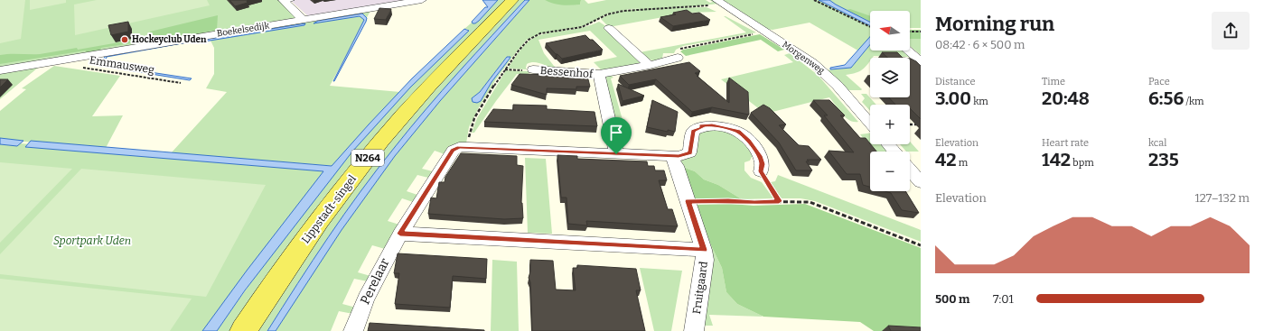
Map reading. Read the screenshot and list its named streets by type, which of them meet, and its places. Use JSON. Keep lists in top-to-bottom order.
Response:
{
  "streets": {
    "main road": ["N264", "Lippstadt-singel"],
    "street": [
      "Boekelsedijk",
      "Morgenweg",
      "Bessenhof",
      "Perelaar",
      "Fruitgaard"
    ],
    "path": ["Emmausweg"]
  },
  "crossings": [
    ["Boekelsedijk", "Emmausweg"]
  ],
  "parks": ["Sportpark Uden"],
  "places": ["Hockeyclub Uden"],
  "north": "left",
  "page": {
    "heading": ["Morning run", "08:42 · 6 × 500 m"],
    "map_buttons": ["+", "−"],
    "stats": [
      ["Distance", "3.00 km"],
      ["Time", "20:48"],
      ["Pace", "6:56 /km"],
      ["Elevation", "42 m"],
      ["Heart rate", "142 bpm"],
      ["kcal", "235"]
    ],
    "chart": ["Elevation", "127–132 m"],
    "list": [
      {
        "name": "500 m",
        "note": "7:01"
      }
    ]
  }
}
